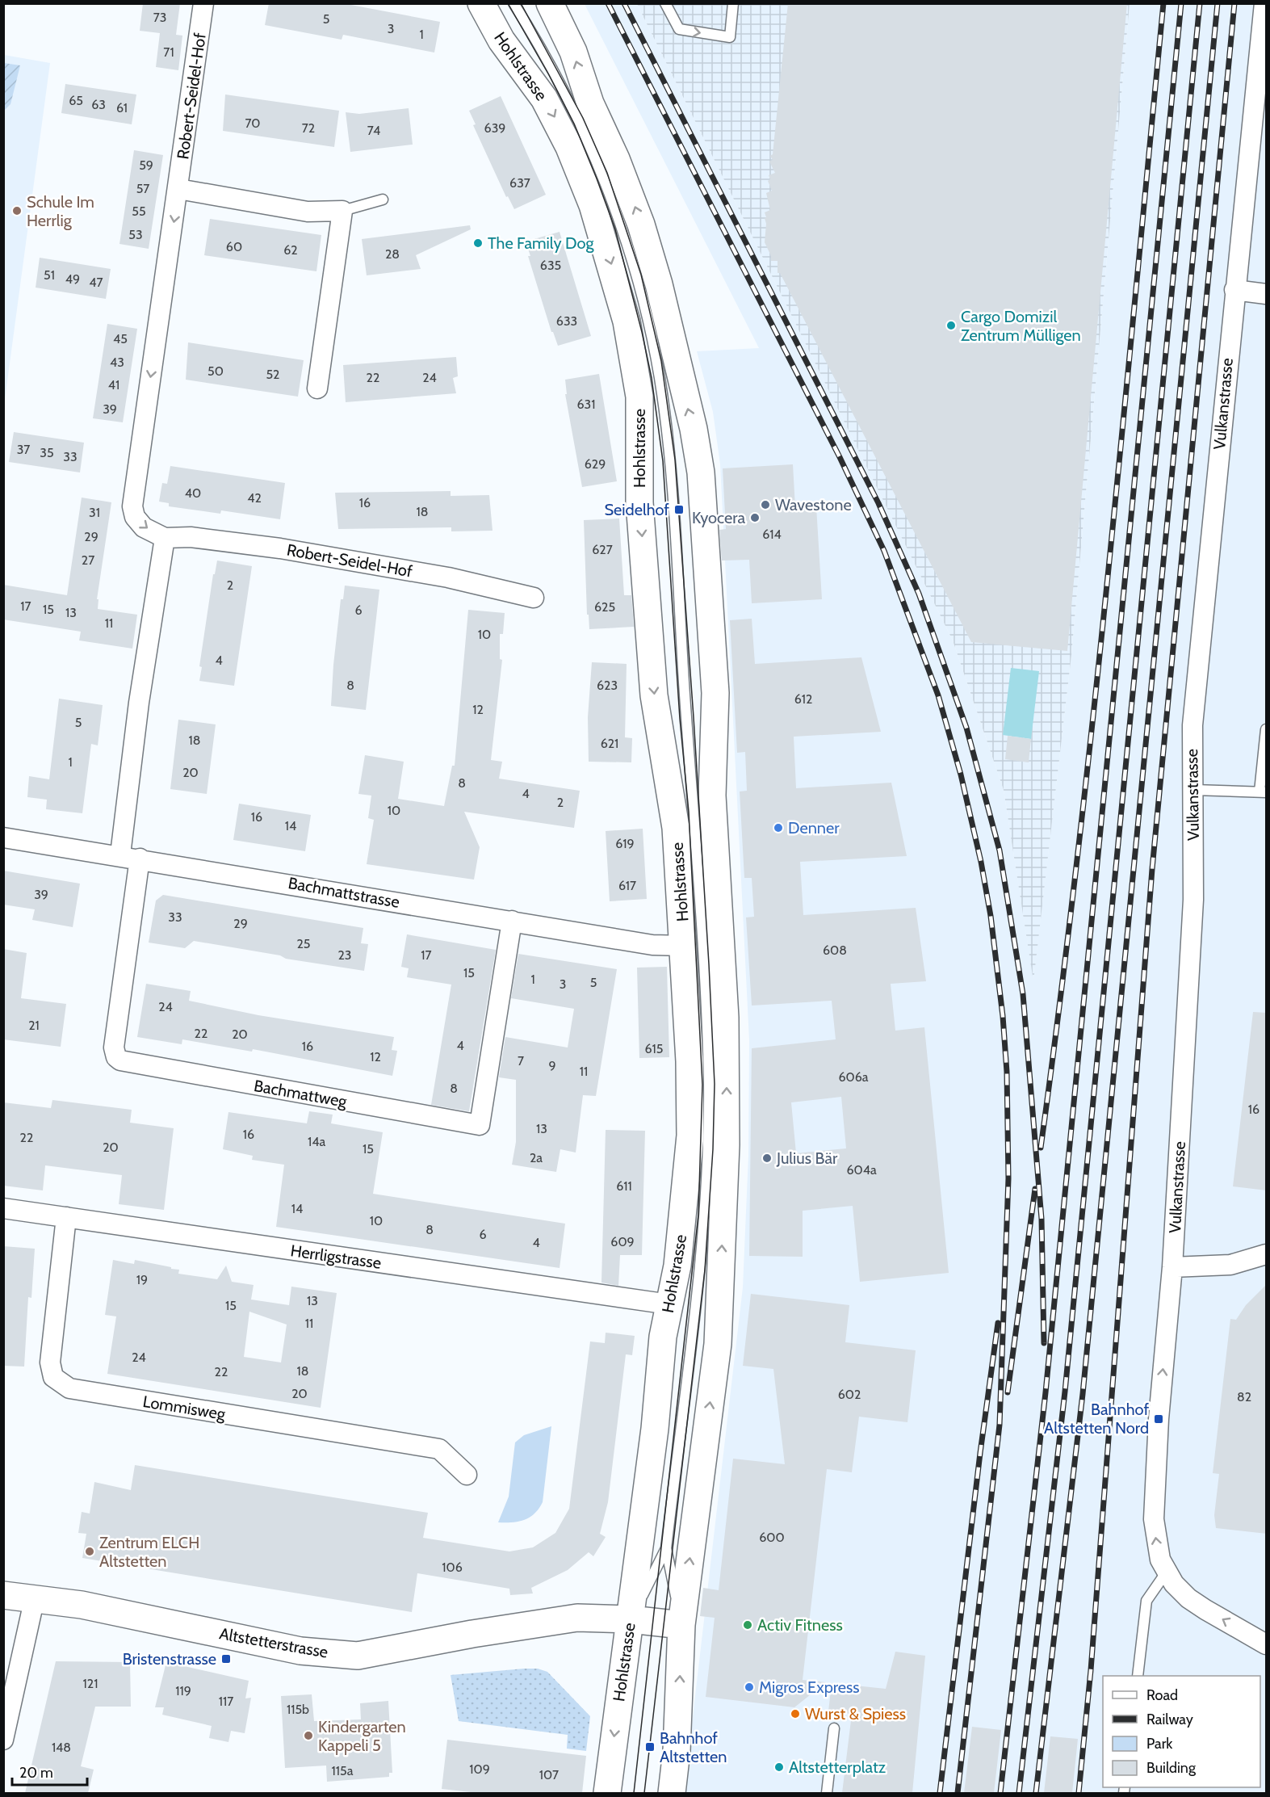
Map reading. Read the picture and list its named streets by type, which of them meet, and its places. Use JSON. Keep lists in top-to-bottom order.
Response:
{
  "streets": {
    "street": [
      "Hohlstrasse",
      "Robert-Seidel-Hof",
      "Vulkanstrasse",
      "Bachmattstrasse",
      "Bachmattweg",
      "Herrligstrasse",
      "Lommisweg",
      "Altstetterstrasse"
    ]
  },
  "crossings": [
    ["Hohlstrasse", "Bachmattstrasse"],
    ["Hohlstrasse", "Herrligstrasse"],
    ["Hohlstrasse", "Altstetterstrasse"],
    ["Bachmattstrasse", "Bachmattweg"],
    ["Herrligstrasse", "Lommisweg"]
  ],
  "places": {
    "other": [
      "Schule Im Herrlig",
      "The Family Dog",
      "Cargo Domizil Zentrum Mülligen",
      "Wavestone",
      "Kyocera",
      "Denner",
      "Julius Bär",
      "Zentrum ELCH Altstetten",
      "Activ Fitness",
      "Migros Express",
      "Wurst & Spiess",
      "Kindergarten Kappeli 5",
      "Altstetterplatz"
    ],
    "transit": [
      "Seidelhof",
      "Bahnhof Altstetten Nord",
      "Bristenstrasse",
      "Bahnhof Altstetten"
    ]
  },
  "house_numbers": [
    "73",
    "5",
    "3",
    "1",
    "71",
    "65",
    "63",
    "61",
    "70",
    "72",
    "639",
    "74",
    "59",
    "637",
    "57",
    "55",
    "53",
    "60",
    "62",
    "28",
    "635",
    "51",
    "49",
    "47",
    "633",
    "45",
    "43",
    "50",
    "52",
    "22",
    "24",
    "41",
    "631",
    "39",
    "37",
    "35",
    "33",
    "629",
    "40",
    "42",
    "16",
    "18",
    "31",
    "614",
    "29",
    "627",
    "27",
    "2",
    "17",
    "625",
    "15",
    "6",
    "13",
    "11",
    "10",
    "4",
    "8",
    "623",
    "612",
    "12",
    "5",
    "18",
    "621",
    "1",
    "20",
    "8",
    "4",
    "2",
    "10",
    "16",
    "14",
    "619",
    "617",
    "39",
    "33",
    "29",
    "25",
    "608",
    "23",
    "17",
    "15",
    "1",
    "5",
    "3",
    "24",
    "21",
    "22",
    "20",
    "4",
    "16",
    "615",
    "12",
    "7",
    "9",
    "11",
    "606a",
    "8",
    "16",
    "13",
    "16",
    "22",
    "14a",
    "20",
    "15",
    "2a",
    "604a",
    "611",
    "14",
    "10",
    "8",
    "6",
    "609",
    "4",
    "19",
    "13",
    "15",
    "11",
    "24",
    "18",
    "22",
    "20",
    "602",
    "82",
    "600",
    "106",
    "121",
    "119",
    "117",
    "115b",
    "148",
    "109",
    "115a",
    "107"
  ],
  "legend": [
    "Road",
    "Railway",
    "Park",
    "Building"
  ],
  "scale_bar": "20 m"
}
